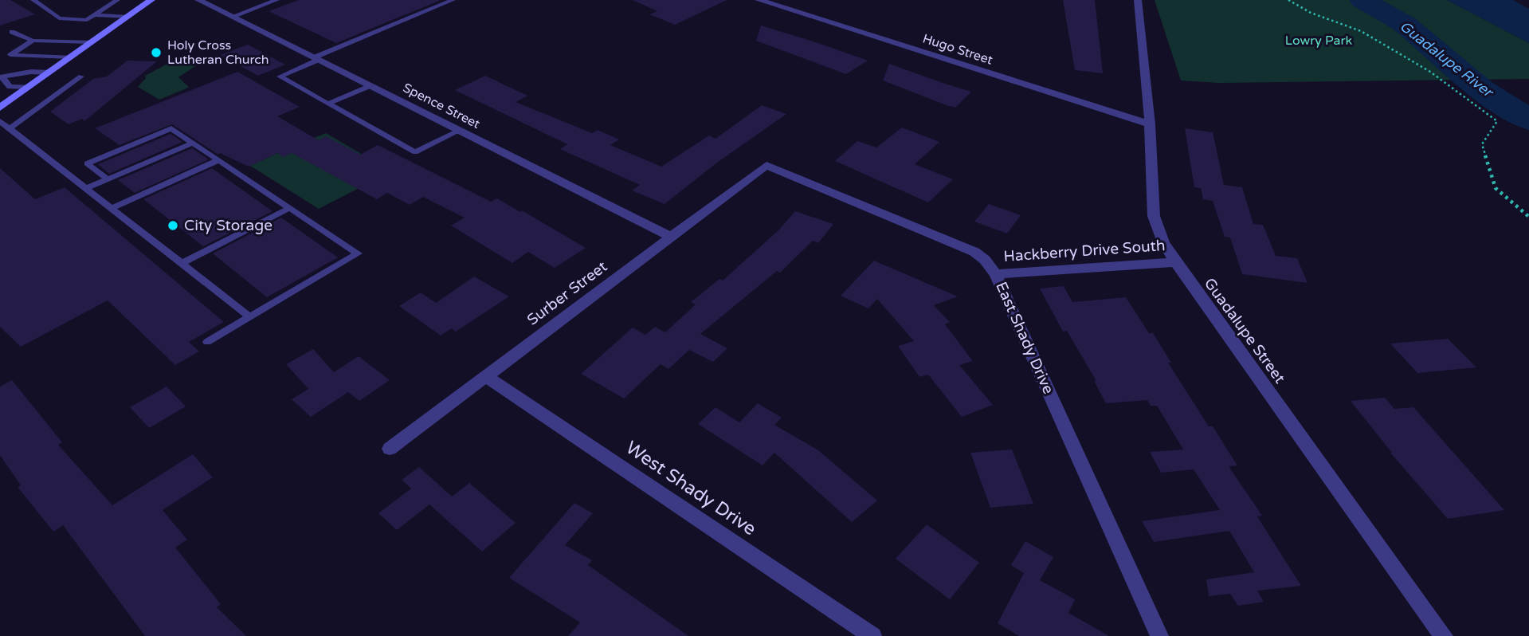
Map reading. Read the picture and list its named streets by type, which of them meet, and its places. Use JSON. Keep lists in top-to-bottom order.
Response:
{
  "streets": {
    "street": [
      "Hugo Street",
      "Spence Street",
      "Hackberry Drive South",
      "Surber Street",
      "Guadalupe Street",
      "East Shady Drive",
      "West Shady Drive"
    ]
  },
  "crossings": [
    ["Hugo Street", "Guadalupe Street"],
    ["Spence Street", "Surber Street"],
    ["Hackberry Drive South", "Guadalupe Street"],
    ["Hackberry Drive South", "East Shady Drive"],
    ["Surber Street", "East Shady Drive"],
    ["Surber Street", "West Shady Drive"]
  ],
  "water": ["Guadalupe River"],
  "parks": ["Lowry Park"],
  "places": ["Holy Cross Lutheran Church", "City Storage"]
}
